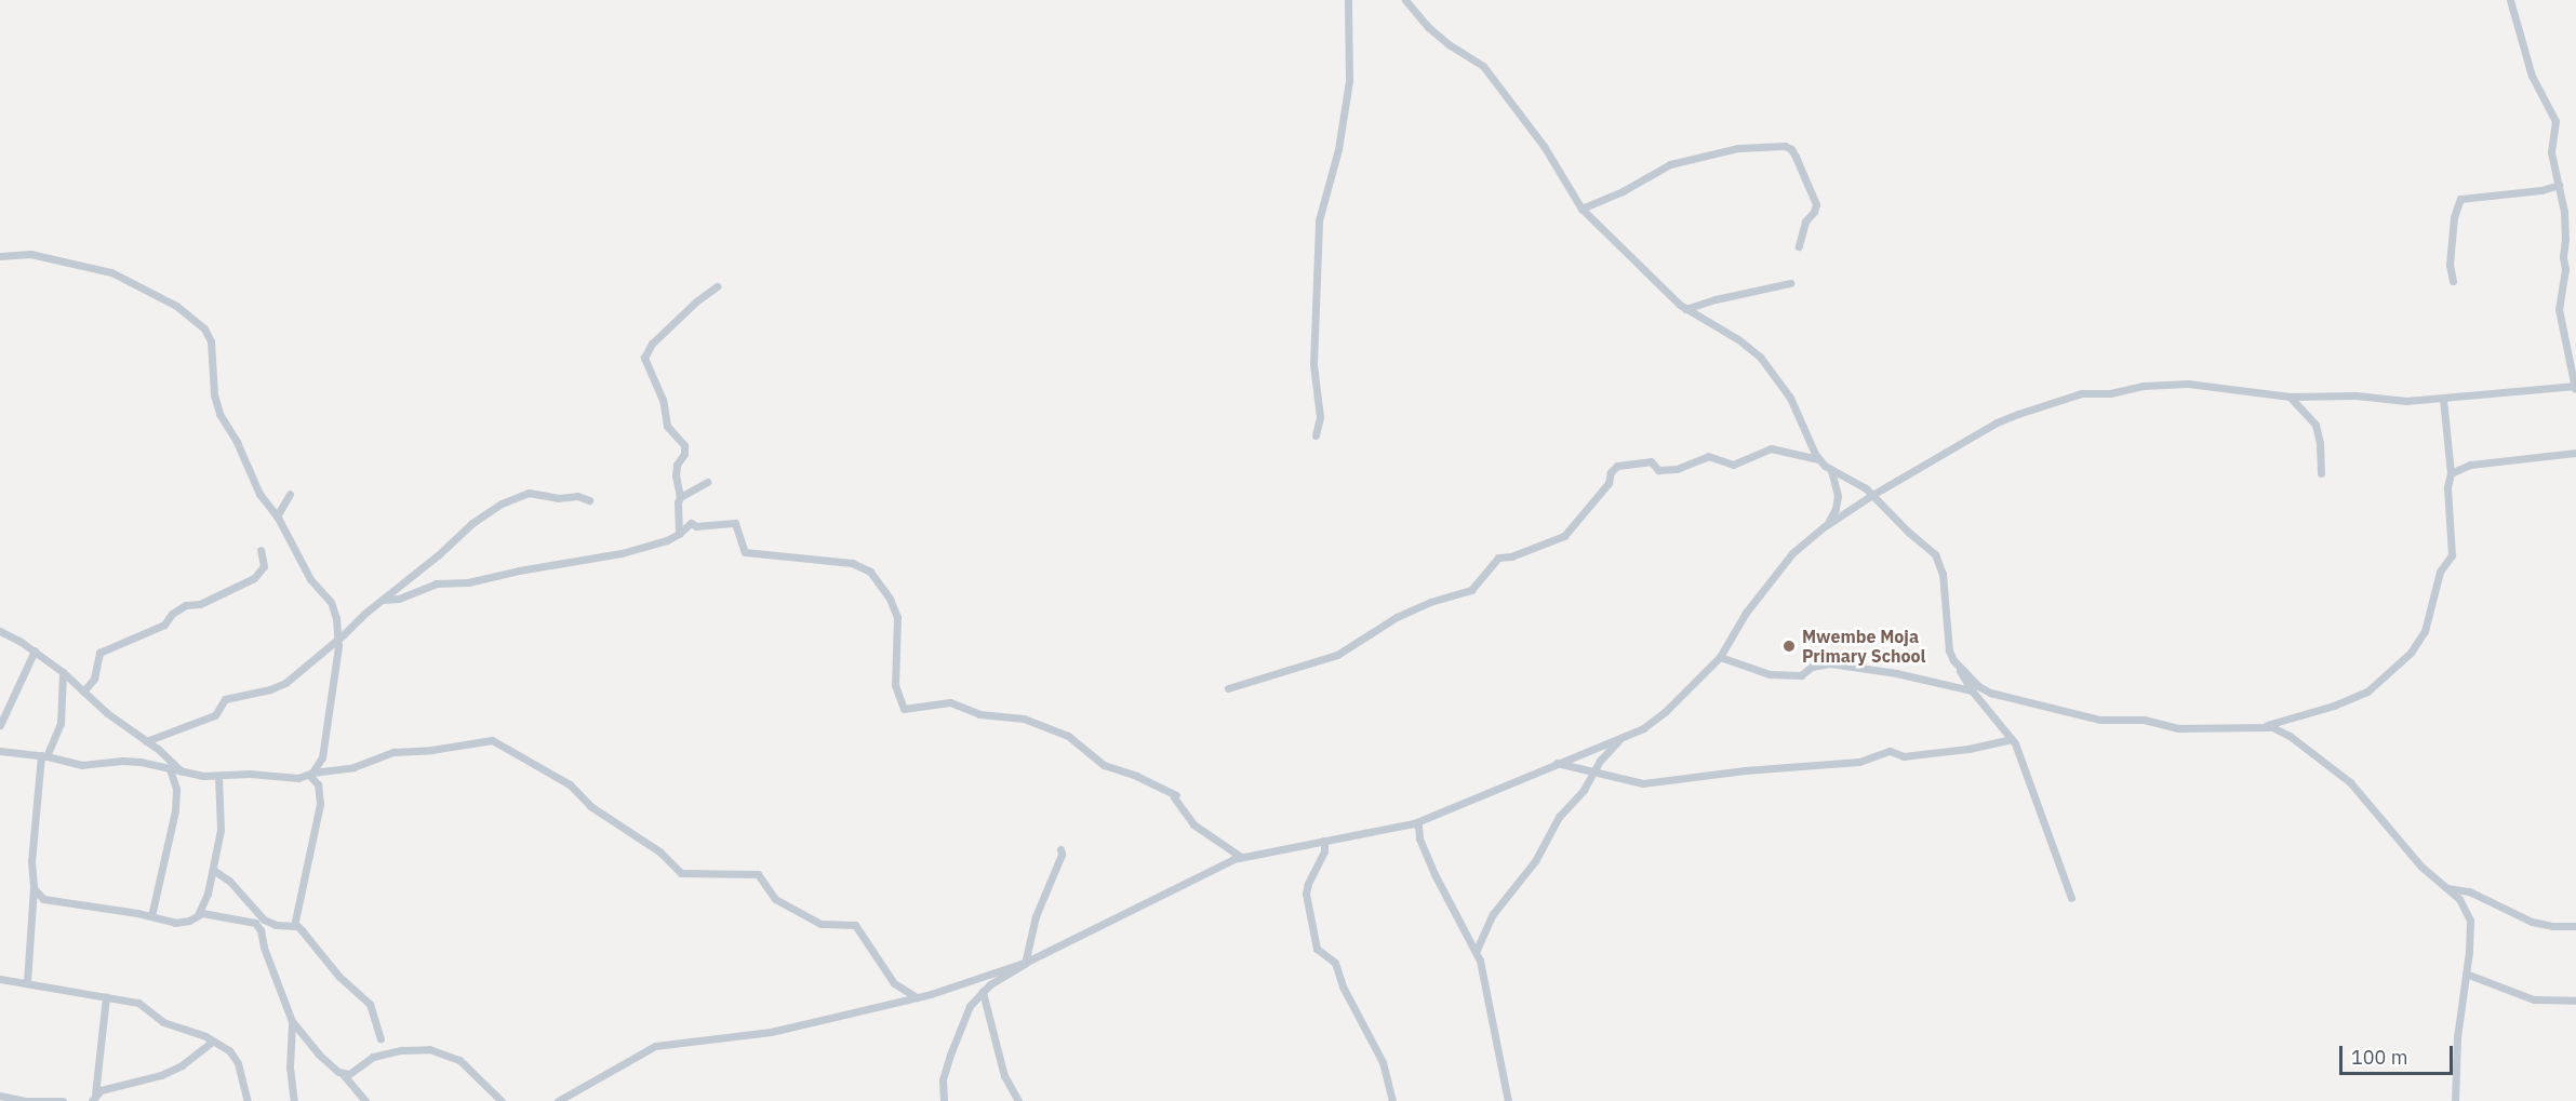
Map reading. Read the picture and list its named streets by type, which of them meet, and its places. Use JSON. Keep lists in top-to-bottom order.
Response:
{
  "places": ["Mwembe Moja Primary School"],
  "scale_bar": "100 m"
}
